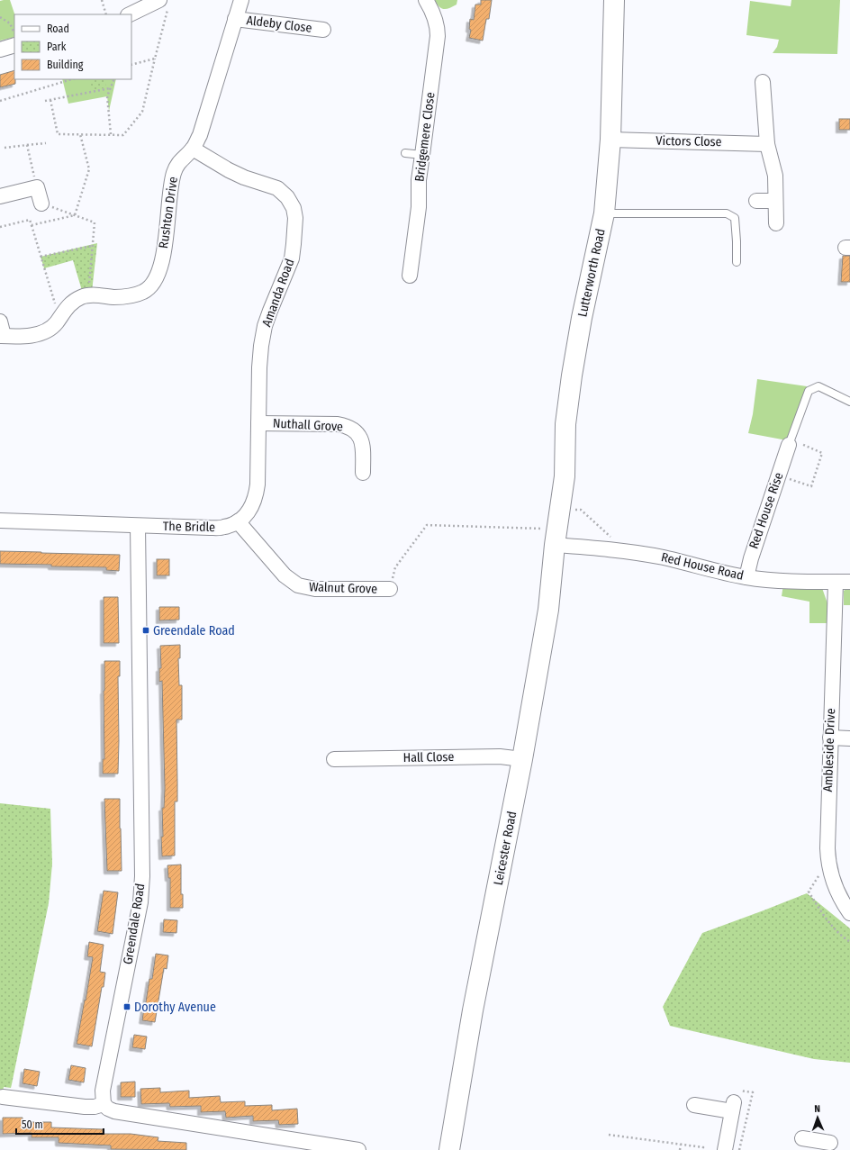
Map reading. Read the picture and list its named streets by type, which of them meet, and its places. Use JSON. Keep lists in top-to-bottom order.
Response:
{
  "streets": {
    "main road": ["Lutterworth Road", "Leicester Road"],
    "street": [
      "Aldeby Close",
      "Bridgemere Close",
      "Victors Close",
      "Rushton Drive",
      "Amanda Road",
      "Nuthall Grove",
      "Red House Rise",
      "The Bridle",
      "Red House Road",
      "Walnut Grove",
      "Ambleside Drive",
      "Hall Close",
      "Greendale Road"
    ]
  },
  "crossings": [
    ["Aldeby Close", "Rushton Drive"],
    ["Victors Close", "Lutterworth Road"],
    ["Rushton Drive", "Amanda Road"],
    ["Lutterworth Road", "Red House Road"],
    ["Lutterworth Road", "Leicester Road"],
    ["Amanda Road", "The Bridle"],
    ["Nuthall Grove", "The Bridle"],
    ["Red House Rise", "Red House Road"],
    ["The Bridle", "Walnut Grove"],
    ["The Bridle", "Greendale Road"],
    ["Red House Road", "Ambleside Drive"],
    ["Red House Road", "Leicester Road"],
    ["Hall Close", "Leicester Road"]
  ],
  "places": {
    "transit": ["Greendale Road", "Dorothy Avenue"]
  },
  "legend": ["Road", "Park", "Building"],
  "scale_bar": "50 m",
  "north": "top"
}
